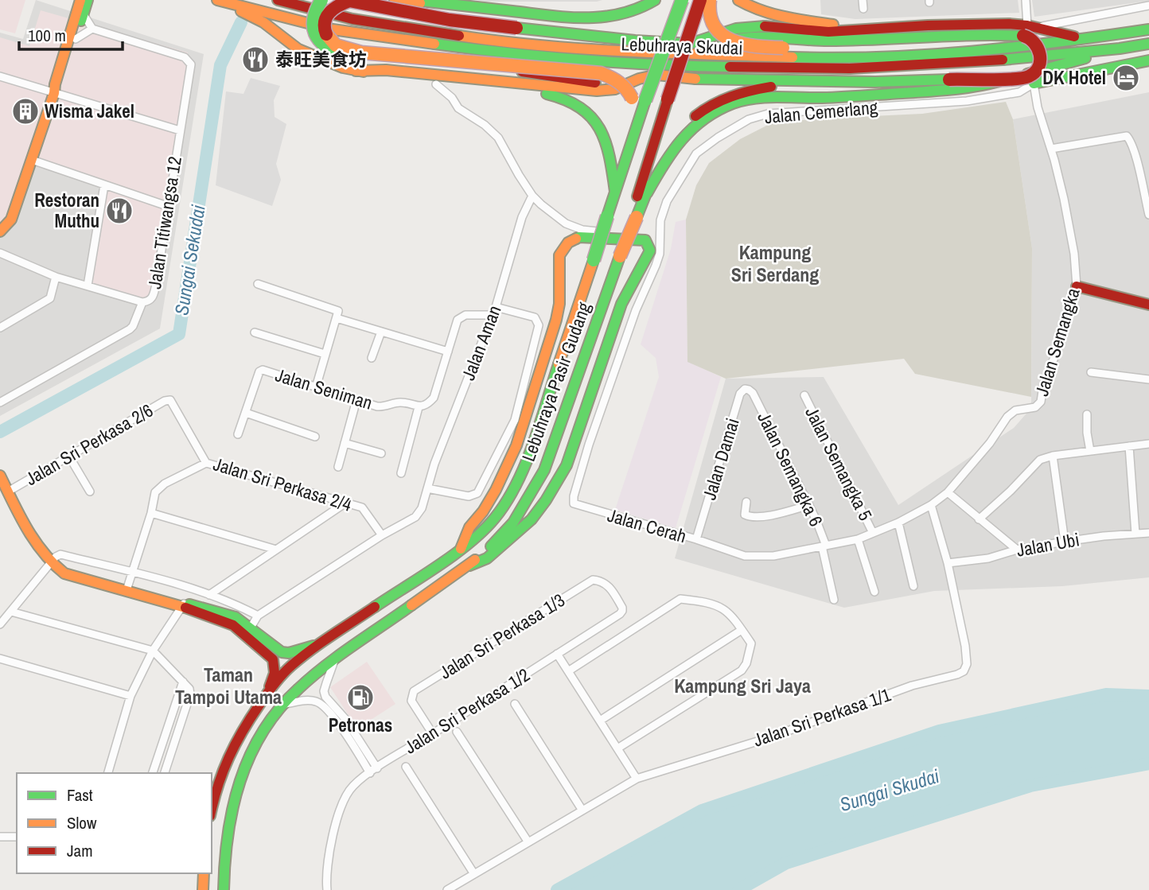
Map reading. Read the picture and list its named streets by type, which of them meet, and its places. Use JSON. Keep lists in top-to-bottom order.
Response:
{
  "streets": {
    "main road": ["Lebuhraya Skudai", "Lebuhraya Pasir Gudang"],
    "street": [
      "Jalan Cemerlang",
      "Jalan Titiwangsa 12",
      "Jalan Semangka",
      "Jalan Aman",
      "Jalan Seniman",
      "Jalan Sri Perkasa 2/6",
      "Jalan Damai",
      "Jalan Semangka 5",
      "Jalan Semangka 6",
      "Jalan Sri Perkasa 2/4",
      "Jalan Cerah",
      "Jalan Ubi",
      "Jalan Sri Perkasa 1/3",
      "Jalan Sri Perkasa 1/2",
      "Jalan Sri Perkasa 1/1"
    ]
  },
  "crossings": [
    ["Jalan Cemerlang", "Jalan Semangka"],
    ["Jalan Cemerlang", "Jalan Cerah"],
    ["Jalan Semangka", "Jalan Semangka 5"],
    ["Jalan Semangka", "Jalan Semangka 6"],
    ["Jalan Semangka", "Jalan Cerah"],
    ["Jalan Semangka", "Jalan Sri Perkasa 1/1"],
    ["Jalan Aman", "Jalan Sri Perkasa 2/4"],
    ["Jalan Sri Perkasa 2/6", "Jalan Sri Perkasa 2/4"],
    ["Jalan Damai", "Jalan Semangka 6"],
    ["Jalan Damai", "Jalan Cerah"],
    ["Jalan Ubi", "Jalan Sri Perkasa 1/1"],
    ["Jalan Sri Perkasa 1/3", "Jalan Sri Perkasa 1/2"]
  ],
  "districts": ["Kampung Sri Serdang", "Taman Tampoi Utama", "Kampung Sri Jaya"],
  "water": ["Sungai Sekudai", "Sungai Skudai"],
  "places": {
    "restaurant": ["泰旺美食坊", "Restoran Muthu"],
    "hotel": ["DK Hotel"],
    "building": ["Wisma Jakel"],
    "fuel station": ["Petronas"]
  },
  "legend": ["Fast", "Slow", "Jam"],
  "scale_bar": "100 m"
}
